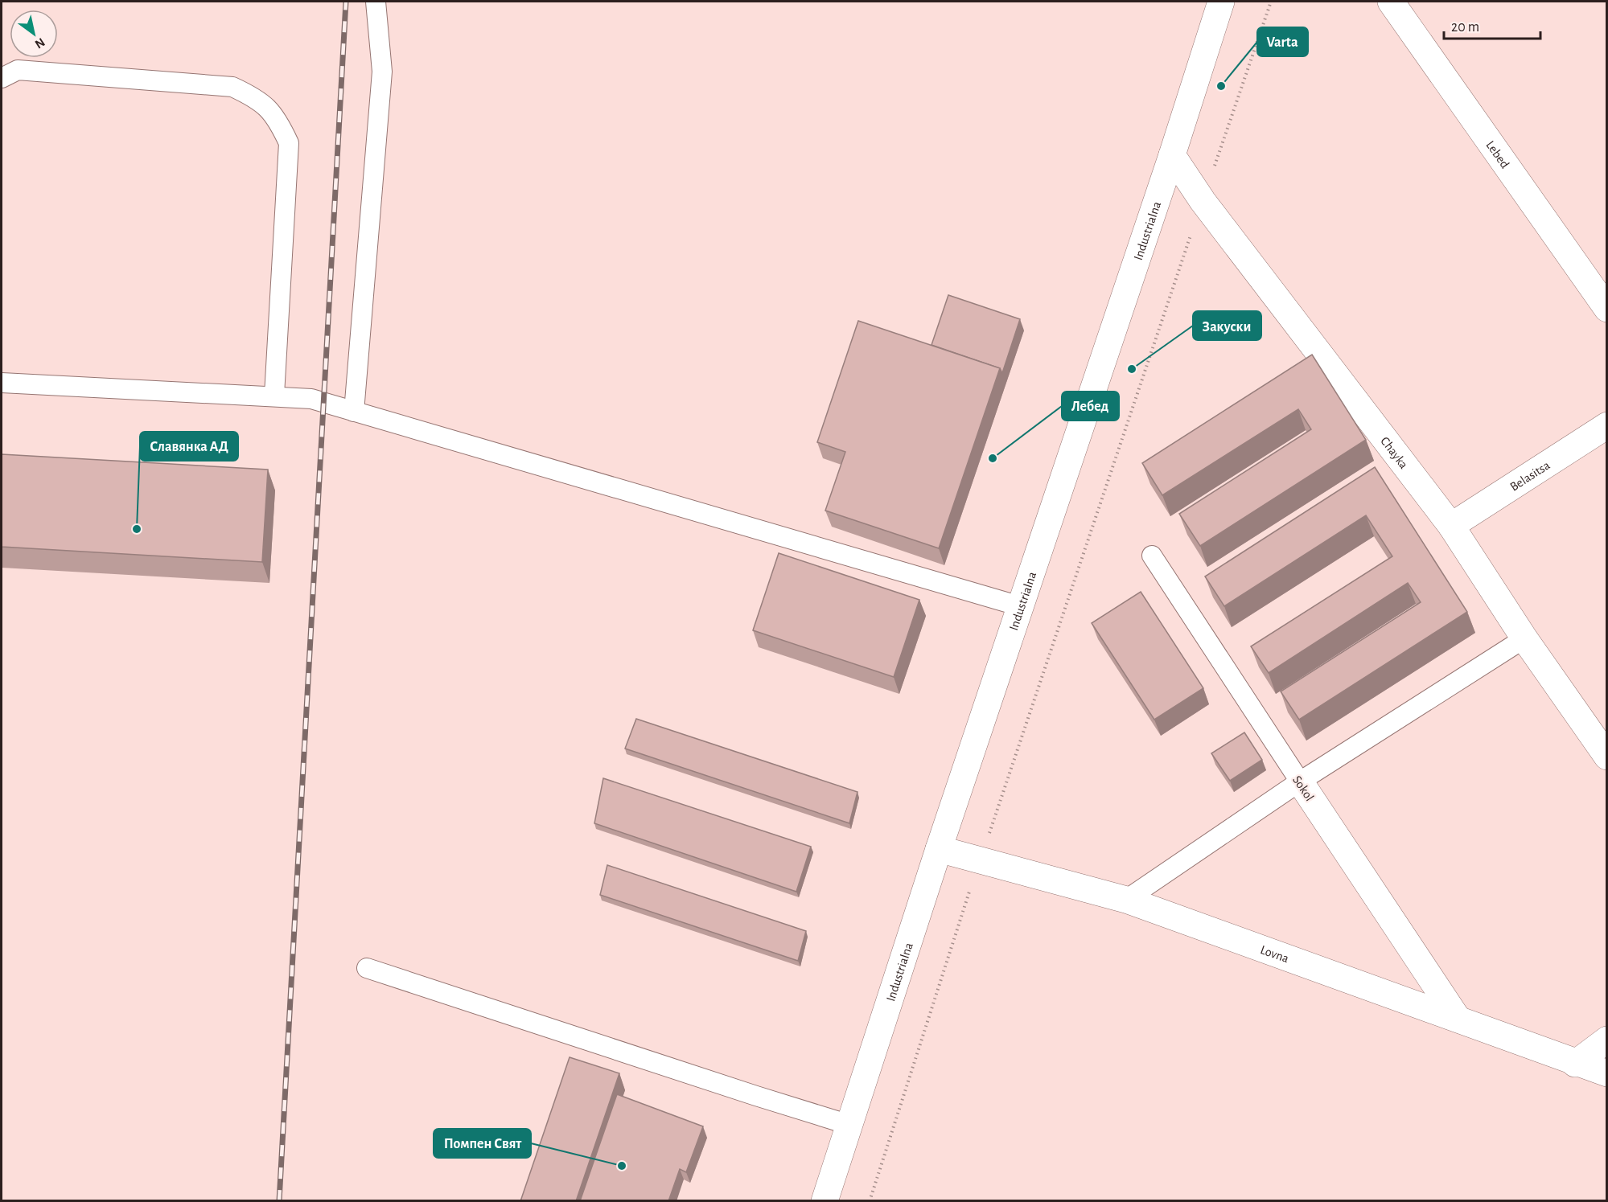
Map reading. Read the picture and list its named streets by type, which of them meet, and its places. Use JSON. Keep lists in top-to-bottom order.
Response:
{
  "streets": {
    "street": [
      "Lebed",
      "Industrialna",
      "Chayka",
      "Belasitsa",
      "Sokol",
      "Lovna"
    ]
  },
  "crossings": [
    ["Industrialna", "Chayka"],
    ["Industrialna", "Lovna"],
    ["Chayka", "Belasitsa"],
    ["Sokol", "Lovna"]
  ],
  "places": [
    "Varta",
    "Закуски",
    "Лебед",
    "Славянка АД",
    "Помпен Свят"
  ],
  "scale_bar": "20 m",
  "north": "bottom right"
}
